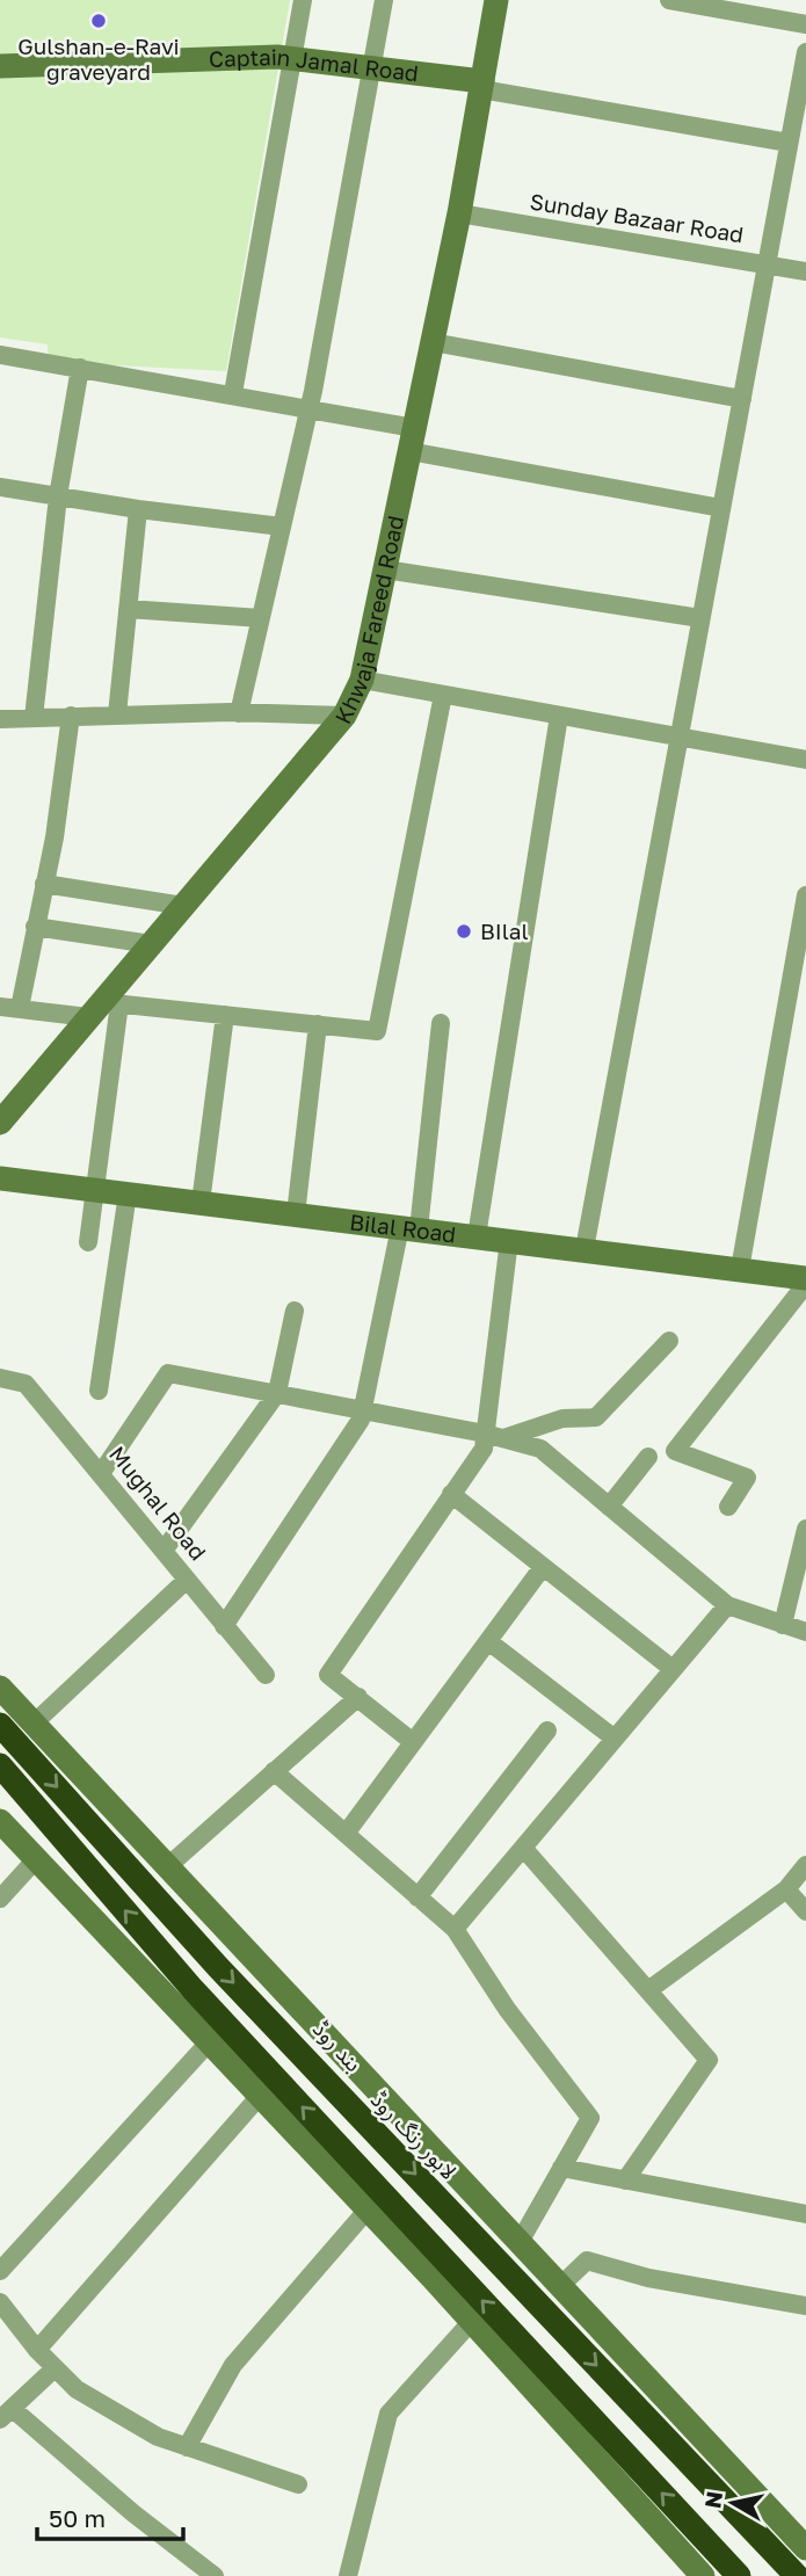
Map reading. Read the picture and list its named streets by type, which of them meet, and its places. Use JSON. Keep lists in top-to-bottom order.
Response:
{
  "streets": {
    "highway": ["لاہور رنگ روڈ"],
    "main road": [
      "Captain Jamal Road",
      "Khwaja Fareed Road",
      "Bilal Road",
      "بند روڈ"
    ],
    "street": ["Sunday Bazaar Road", "Mughal Road"]
  },
  "crossings": [
    ["Captain Jamal Road", "Khwaja Fareed Road"],
    ["Sunday Bazaar Road", "Khwaja Fareed Road"]
  ],
  "places": ["Gulshan-e-Ravi graveyard", "BIlal"],
  "scale_bar": "50 m",
  "north": "left"
}
